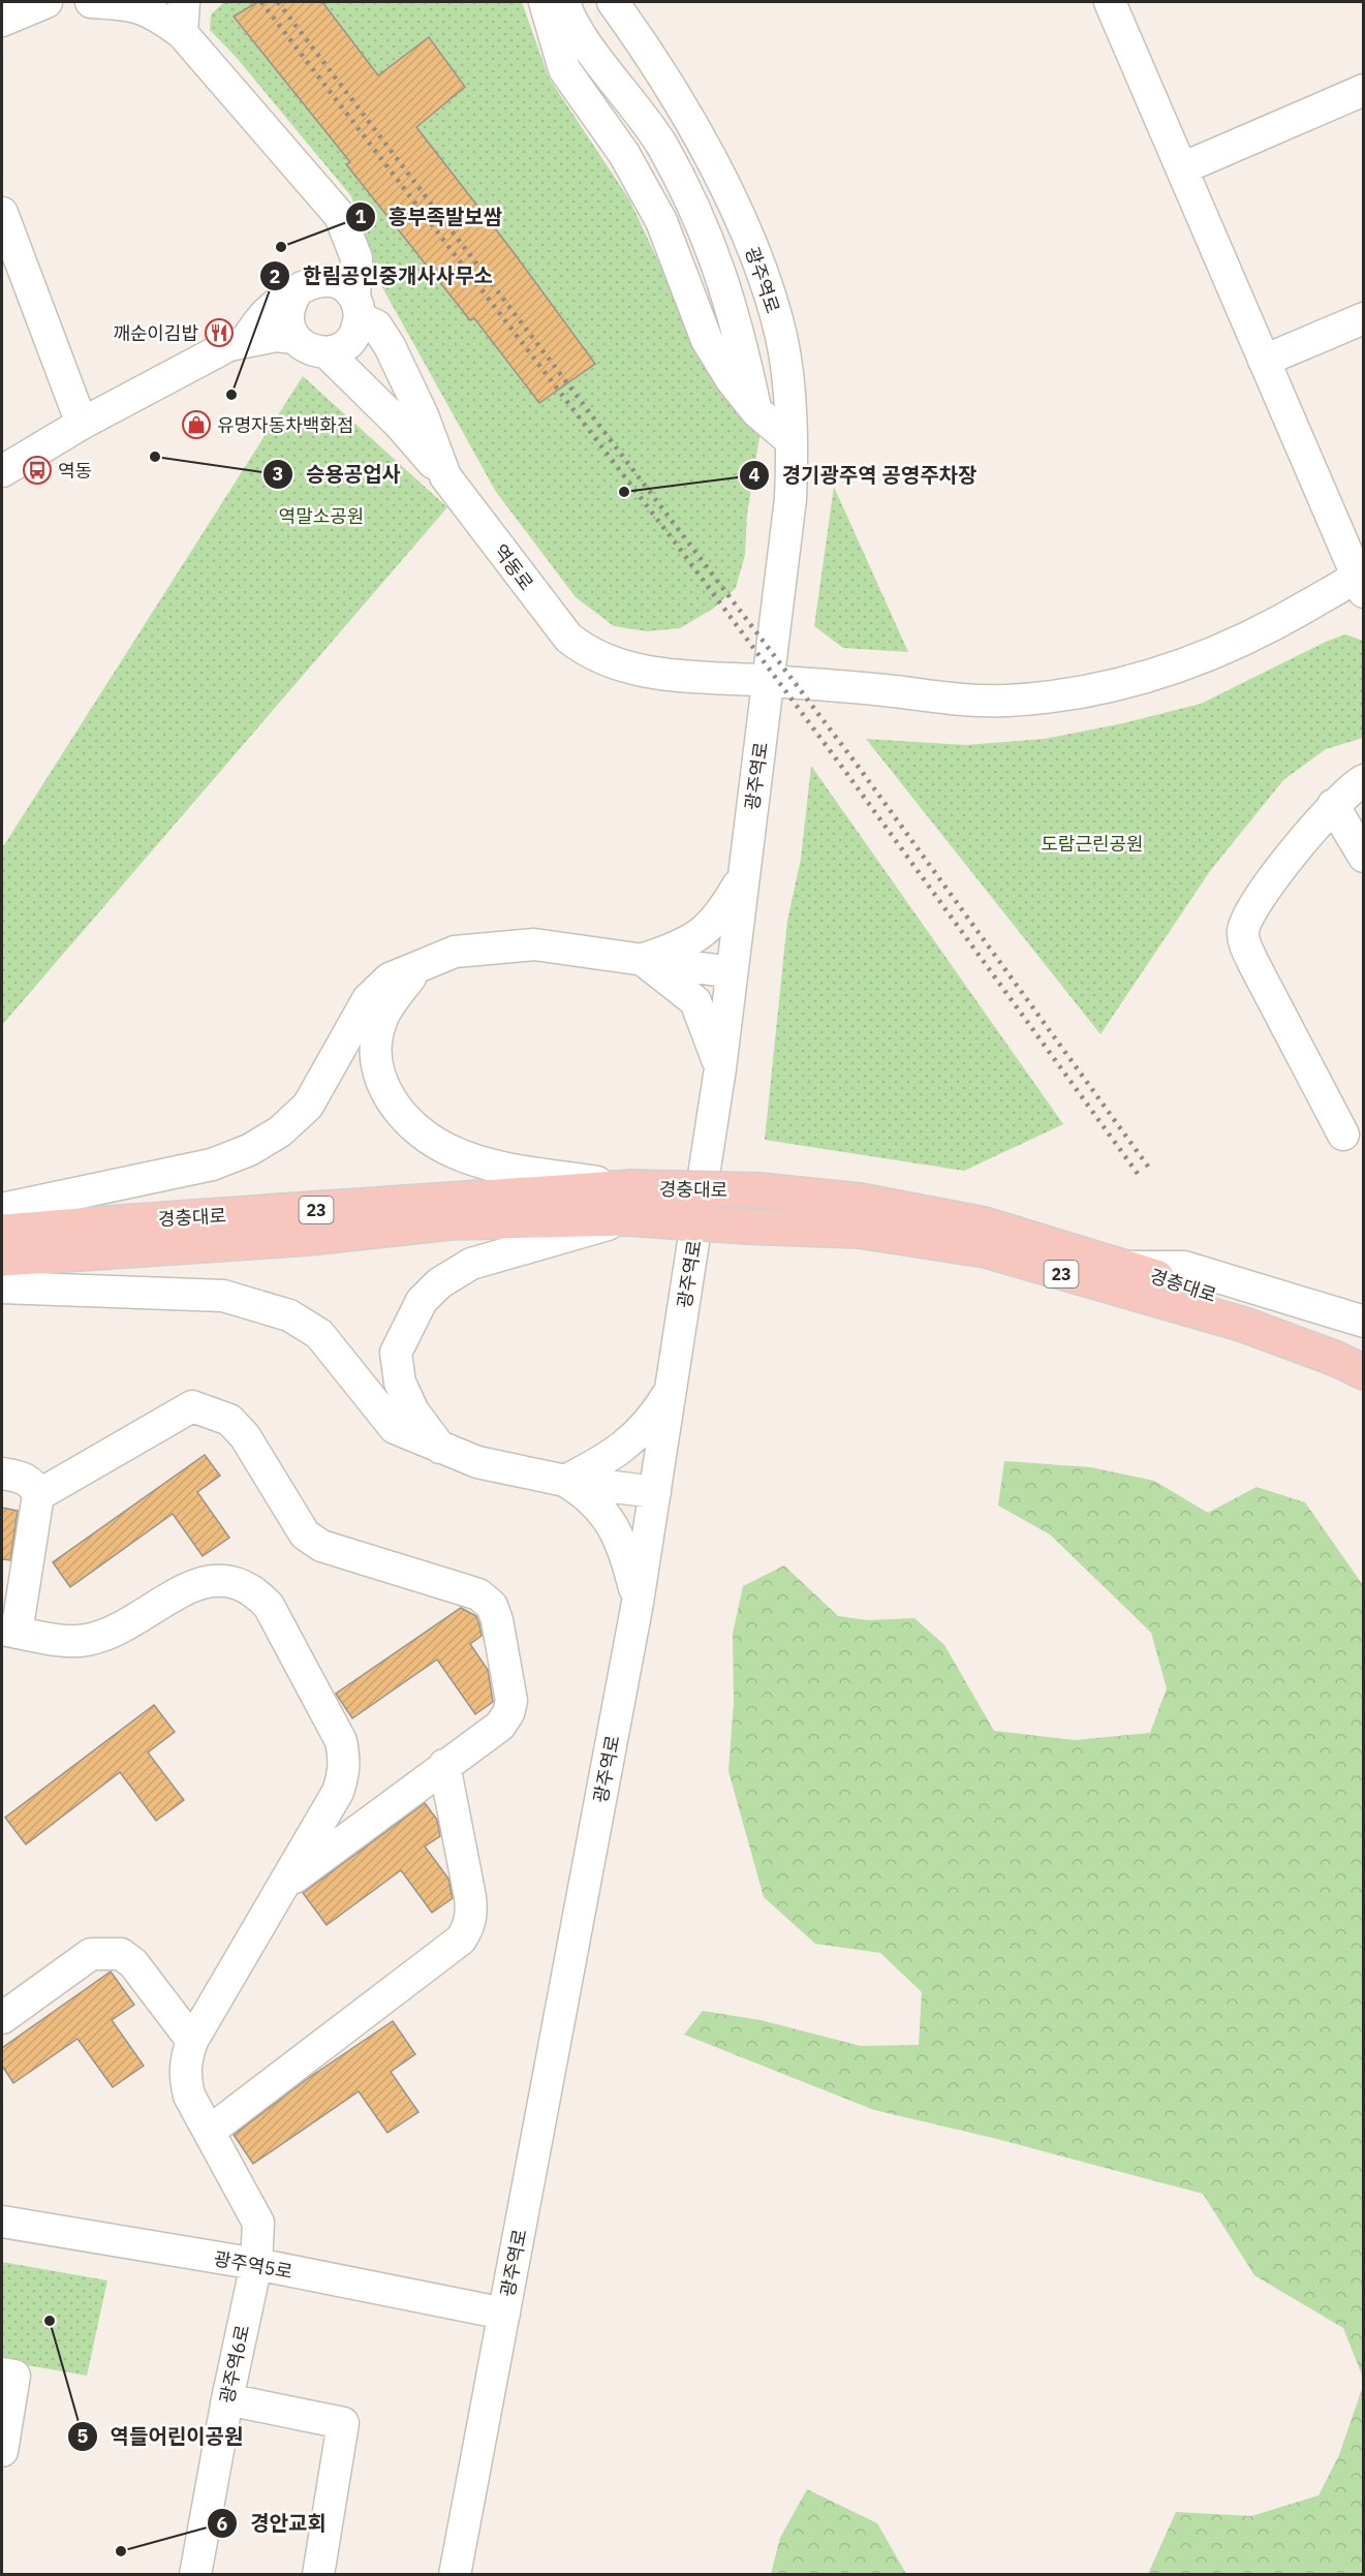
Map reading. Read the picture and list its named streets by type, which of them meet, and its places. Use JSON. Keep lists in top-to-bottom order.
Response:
{
  "streets": {
    "main road": ["경충대로", "23"],
    "street": [
      "광주역로",
      "역동로",
      "광주역5로",
      "광주역6로"
    ]
  },
  "crossings": [
    ["광주역로", "역동로"],
    ["광주역로", "광주역5로"],
    ["광주역5로", "광주역6로"]
  ],
  "parks": ["역말소공원", "도람근린공원"],
  "places": {
    "other": [
      "흥부족발보쌈",
      "한림공인중개사사무소",
      "승용공업사",
      "경기광주역 공영주차장",
      "역들어린이공원",
      "경안교회"
    ],
    "restaurant": ["깨순이김밥"],
    "shop": ["유명자동차백화점"],
    "bus stop": ["역동"]
  }
}
